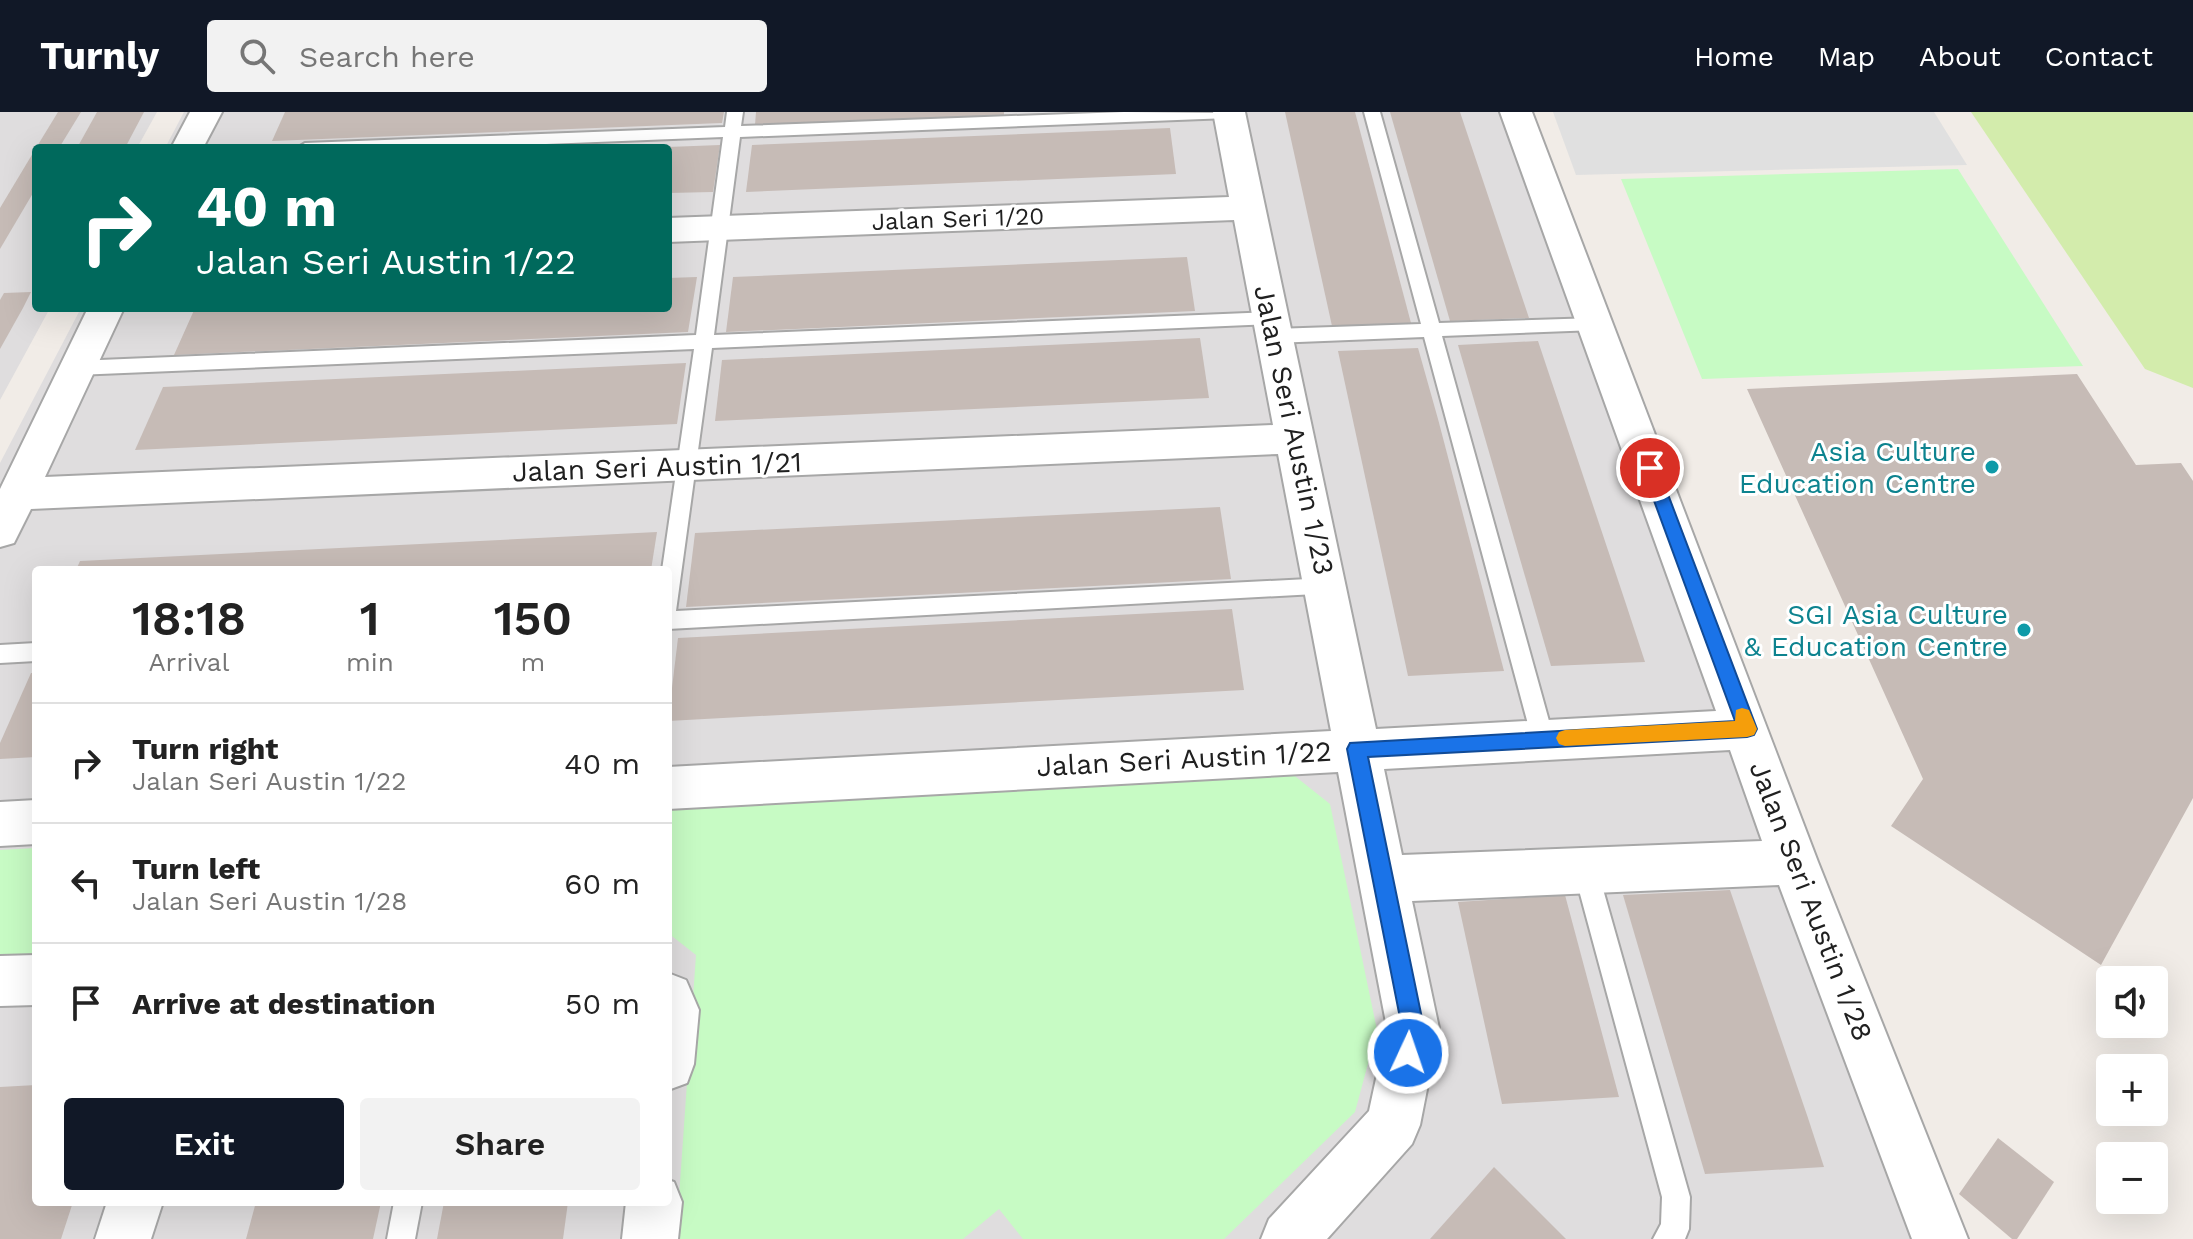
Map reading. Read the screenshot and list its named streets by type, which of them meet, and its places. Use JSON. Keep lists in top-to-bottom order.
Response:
{
  "streets": {
    "street": [
      "Jalan Seri 1/20",
      "Jalan Seri Austin 1/23",
      "Jalan Seri Austin 1/21",
      "Jalan Seri Austin 1/22",
      "Jalan Seri Austin 1/28"
    ]
  },
  "crossings": [
    ["Jalan Seri 1/20", "Jalan Seri Austin 1/23"],
    ["Jalan Seri Austin 1/23", "Jalan Seri Austin 1/21"],
    ["Jalan Seri Austin 1/23", "Jalan Seri Austin 1/22"],
    ["Jalan Seri Austin 1/22", "Jalan Seri Austin 1/28"]
  ],
  "places": ["Asia Culture Education Centre", "SGI Asia Culture & Education Centre"],
  "page": {
    "header": "Turnly",
    "search": "Search here",
    "nav": [
      "Home",
      "Map",
      "About",
      "Contact"
    ],
    "turn": ["40 m", "Jalan Seri Austin 1/22"],
    "eta": [
      "18:18",
      "Arrival",
      "1",
      "min",
      "150",
      "m"
    ],
    "list": [
      {
        "name": "Turn right",
        "note": "Jalan Seri Austin 1/22",
        "value": "40 m"
      },
      {
        "name": "Turn left",
        "note": "Jalan Seri Austin 1/28",
        "value": "60 m"
      },
      {
        "name": "Arrive at destination",
        "value": "50 m"
      }
    ],
    "map_buttons": ["+", "−"],
    "buttons": ["Exit", "Share"]
  }
}
